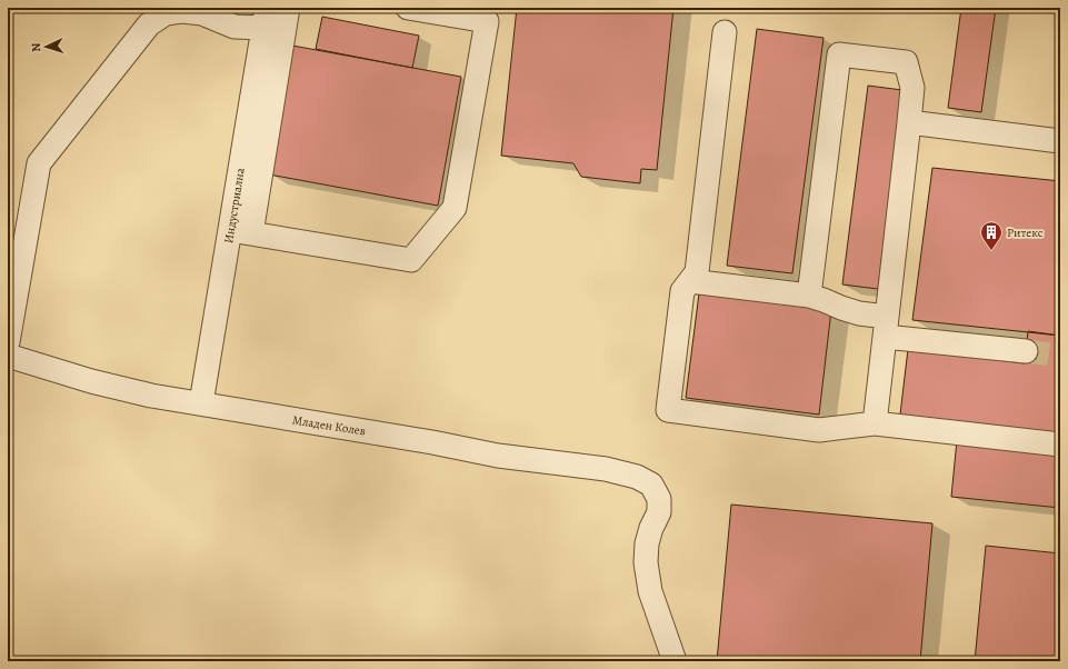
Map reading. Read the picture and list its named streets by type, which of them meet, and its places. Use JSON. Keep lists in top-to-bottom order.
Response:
{
  "streets": {
    "street": ["Индустриална", "Младен Колев"]
  },
  "crossings": [
    ["Индустриална", "Младен Колев"]
  ],
  "places": {
    "building": ["Ритекс"]
  },
  "north": "left"
}
